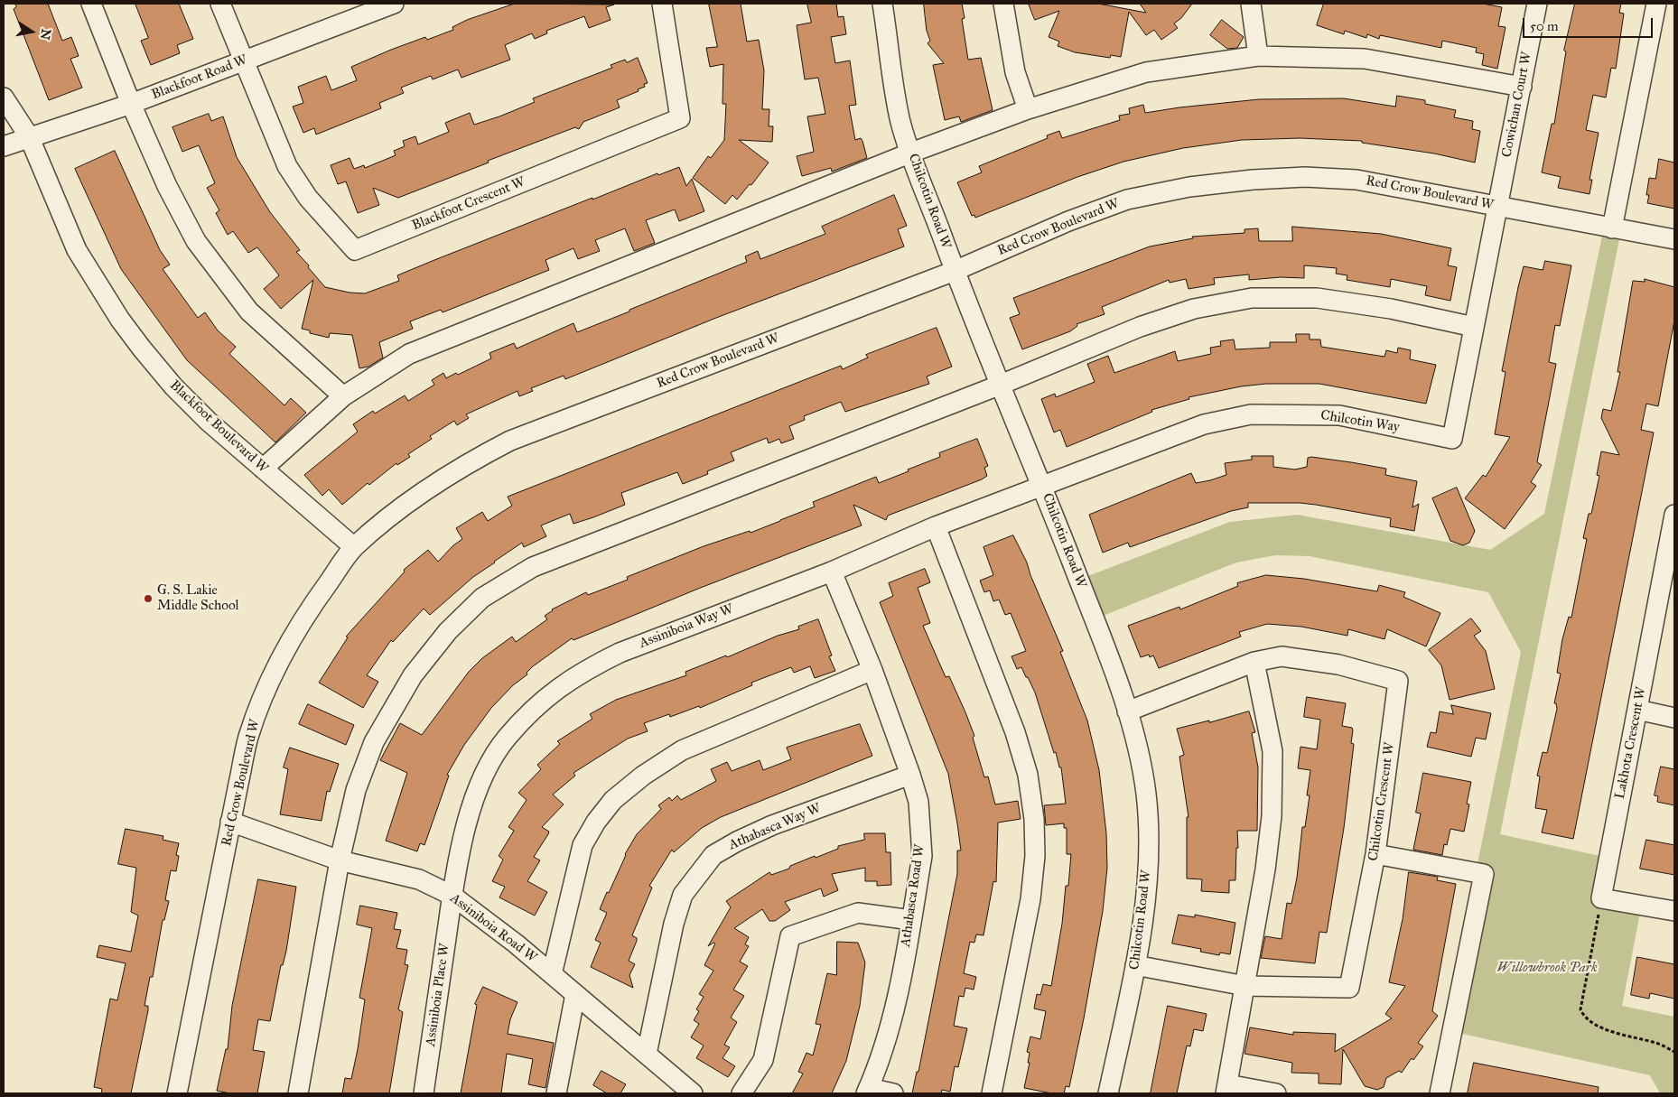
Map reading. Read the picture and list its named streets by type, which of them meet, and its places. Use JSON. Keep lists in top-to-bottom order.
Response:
{
  "streets": {
    "street": [
      "Blackfoot Road W",
      "Cowichan Court W",
      "Red Crow Boulevard W",
      "Chilcotin Road W",
      "Blackfoot Crescent W",
      "Chilcotin Way",
      "Blackfoot Boulevard W",
      "Assiniboia Way W",
      "Lakhota Crescent W",
      "Chilcotin Crescent W",
      "Athabasca Way W",
      "Athabasca Road W",
      "Assiniboia Road W",
      "Assiniboia Place W"
    ]
  },
  "crossings": [
    ["Blackfoot Road W", "Blackfoot Crescent W"],
    ["Blackfoot Road W", "Blackfoot Boulevard W"],
    ["Cowichan Court W", "Red Crow Boulevard W"],
    ["Cowichan Court W", "Chilcotin Way"],
    ["Red Crow Boulevard W", "Chilcotin Road W"],
    ["Red Crow Boulevard W", "Chilcotin Way"],
    ["Red Crow Boulevard W", "Blackfoot Boulevard W"],
    ["Red Crow Boulevard W", "Assiniboia Road W"],
    ["Chilcotin Road W", "Chilcotin Way"],
    ["Chilcotin Road W", "Assiniboia Way W"],
    ["Chilcotin Road W", "Chilcotin Crescent W"],
    ["Chilcotin Way", "Assiniboia Way W"],
    ["Assiniboia Way W", "Athabasca Road W"],
    ["Assiniboia Way W", "Assiniboia Road W"],
    ["Assiniboia Way W", "Assiniboia Place W"],
    ["Athabasca Way W", "Athabasca Road W"],
    ["Athabasca Way W", "Assiniboia Road W"],
    ["Assiniboia Road W", "Assiniboia Place W"]
  ],
  "parks": ["Willowbrook Park"],
  "places": ["G. S. Lakie Middle School"],
  "scale_bar": "50 m",
  "north": "right"
}
